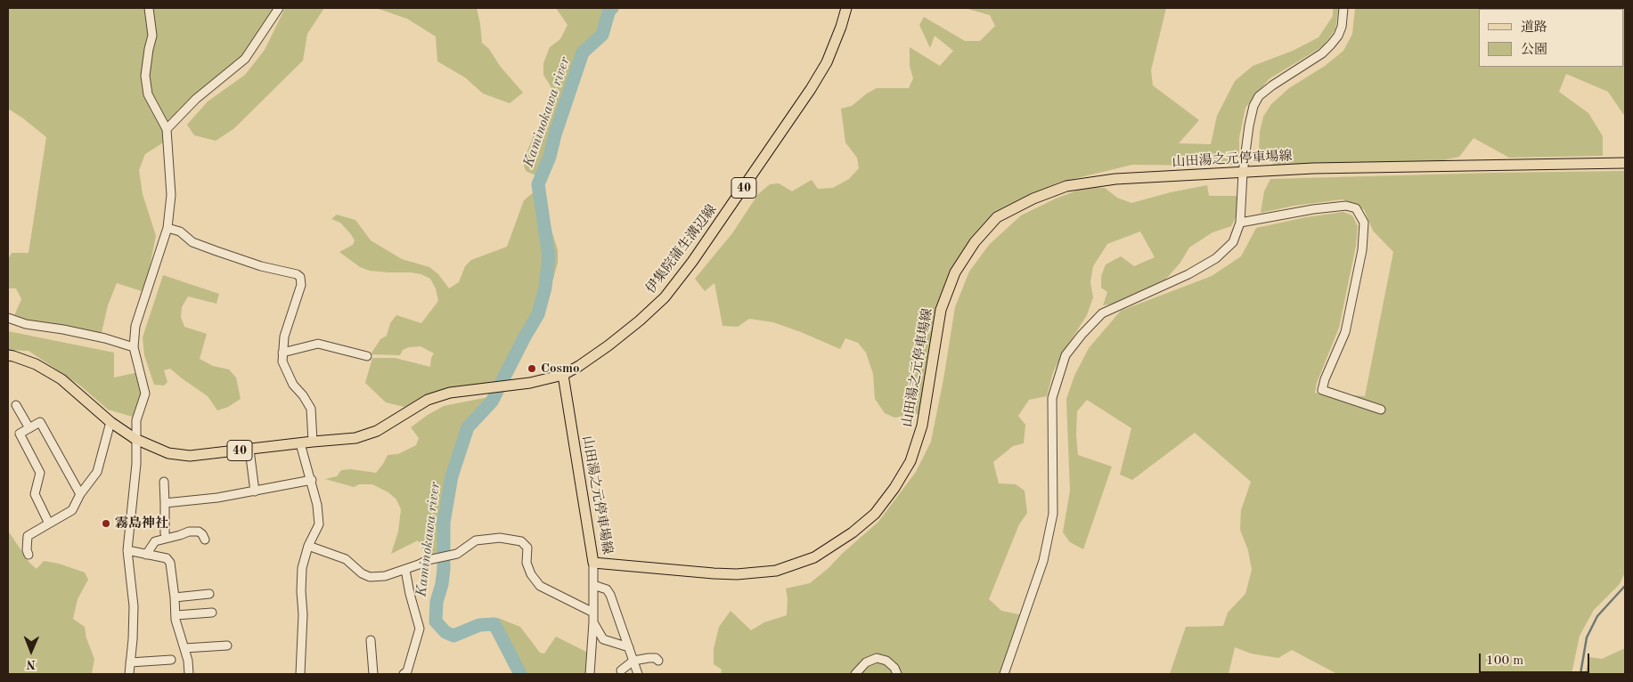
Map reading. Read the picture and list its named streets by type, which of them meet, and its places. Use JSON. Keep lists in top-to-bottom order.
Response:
{
  "streets": {
    "main road": ["山田湯之元停車場線", "40", "伊集院蒲生溝辺線"]
  },
  "crossings": [
    ["山田湯之元停車場線", "伊集院蒲生溝辺線"]
  ],
  "water": ["Kaminokawa river"],
  "places": ["Cosmo", "霧島神社"],
  "legend": ["道路", "公園"],
  "scale_bar": "100 m",
  "north": "bottom"
}
